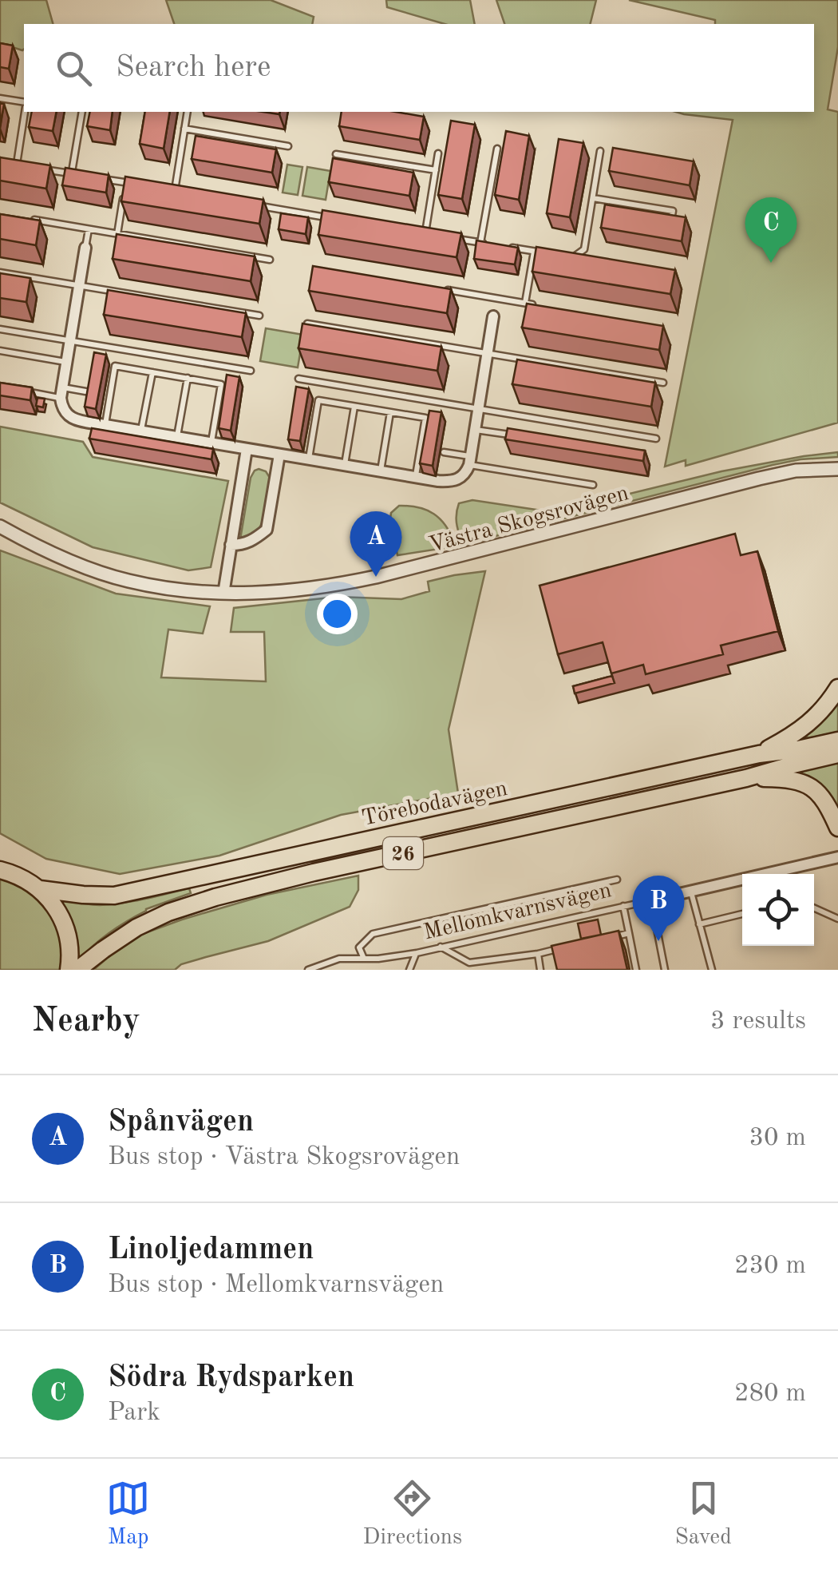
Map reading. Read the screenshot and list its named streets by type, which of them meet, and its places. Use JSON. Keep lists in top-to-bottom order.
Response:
{
  "streets": {
    "highway": ["Törebodavägen", "26"],
    "street": ["Västra Skogsrovägen", "Mellomkvarnsvägen"]
  },
  "crossings": [
    ["Törebodavägen", "26"]
  ],
  "page": {
    "search": "Search here",
    "pins": ["C", "A", "B"],
    "heading": ["Nearby", "3 results"],
    "list": [
      {
        "mark": "A",
        "name": "Spånvägen",
        "note": "Bus stop · Västra Skogsrovägen",
        "value": "30 m"
      },
      {
        "mark": "B",
        "name": "Linoljedammen",
        "note": "Bus stop · Mellomkvarnsvägen",
        "value": "230 m"
      },
      {
        "mark": "C",
        "name": "Södra Rydsparken",
        "note": "Park",
        "value": "280 m"
      }
    ],
    "nav": ["Map", "Directions", "Saved"]
  }
}
